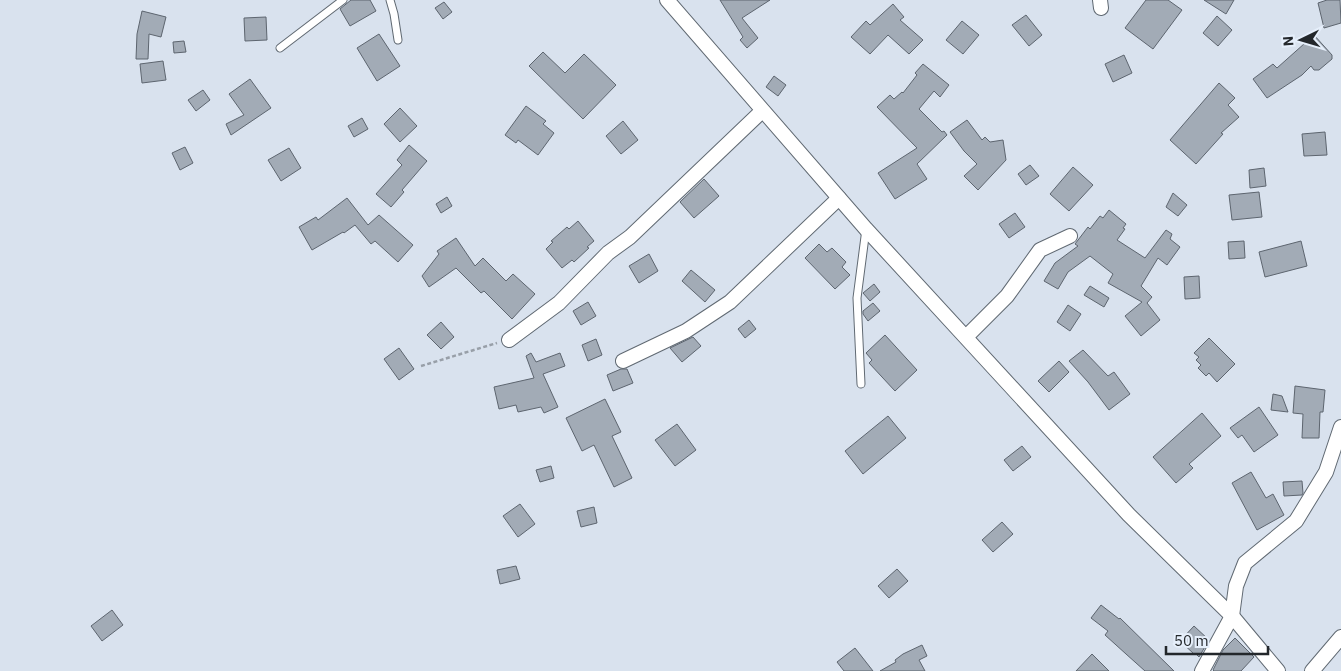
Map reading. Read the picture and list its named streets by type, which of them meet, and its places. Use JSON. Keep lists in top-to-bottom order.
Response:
{
  "scale_bar": "50 m",
  "north": "left"
}
